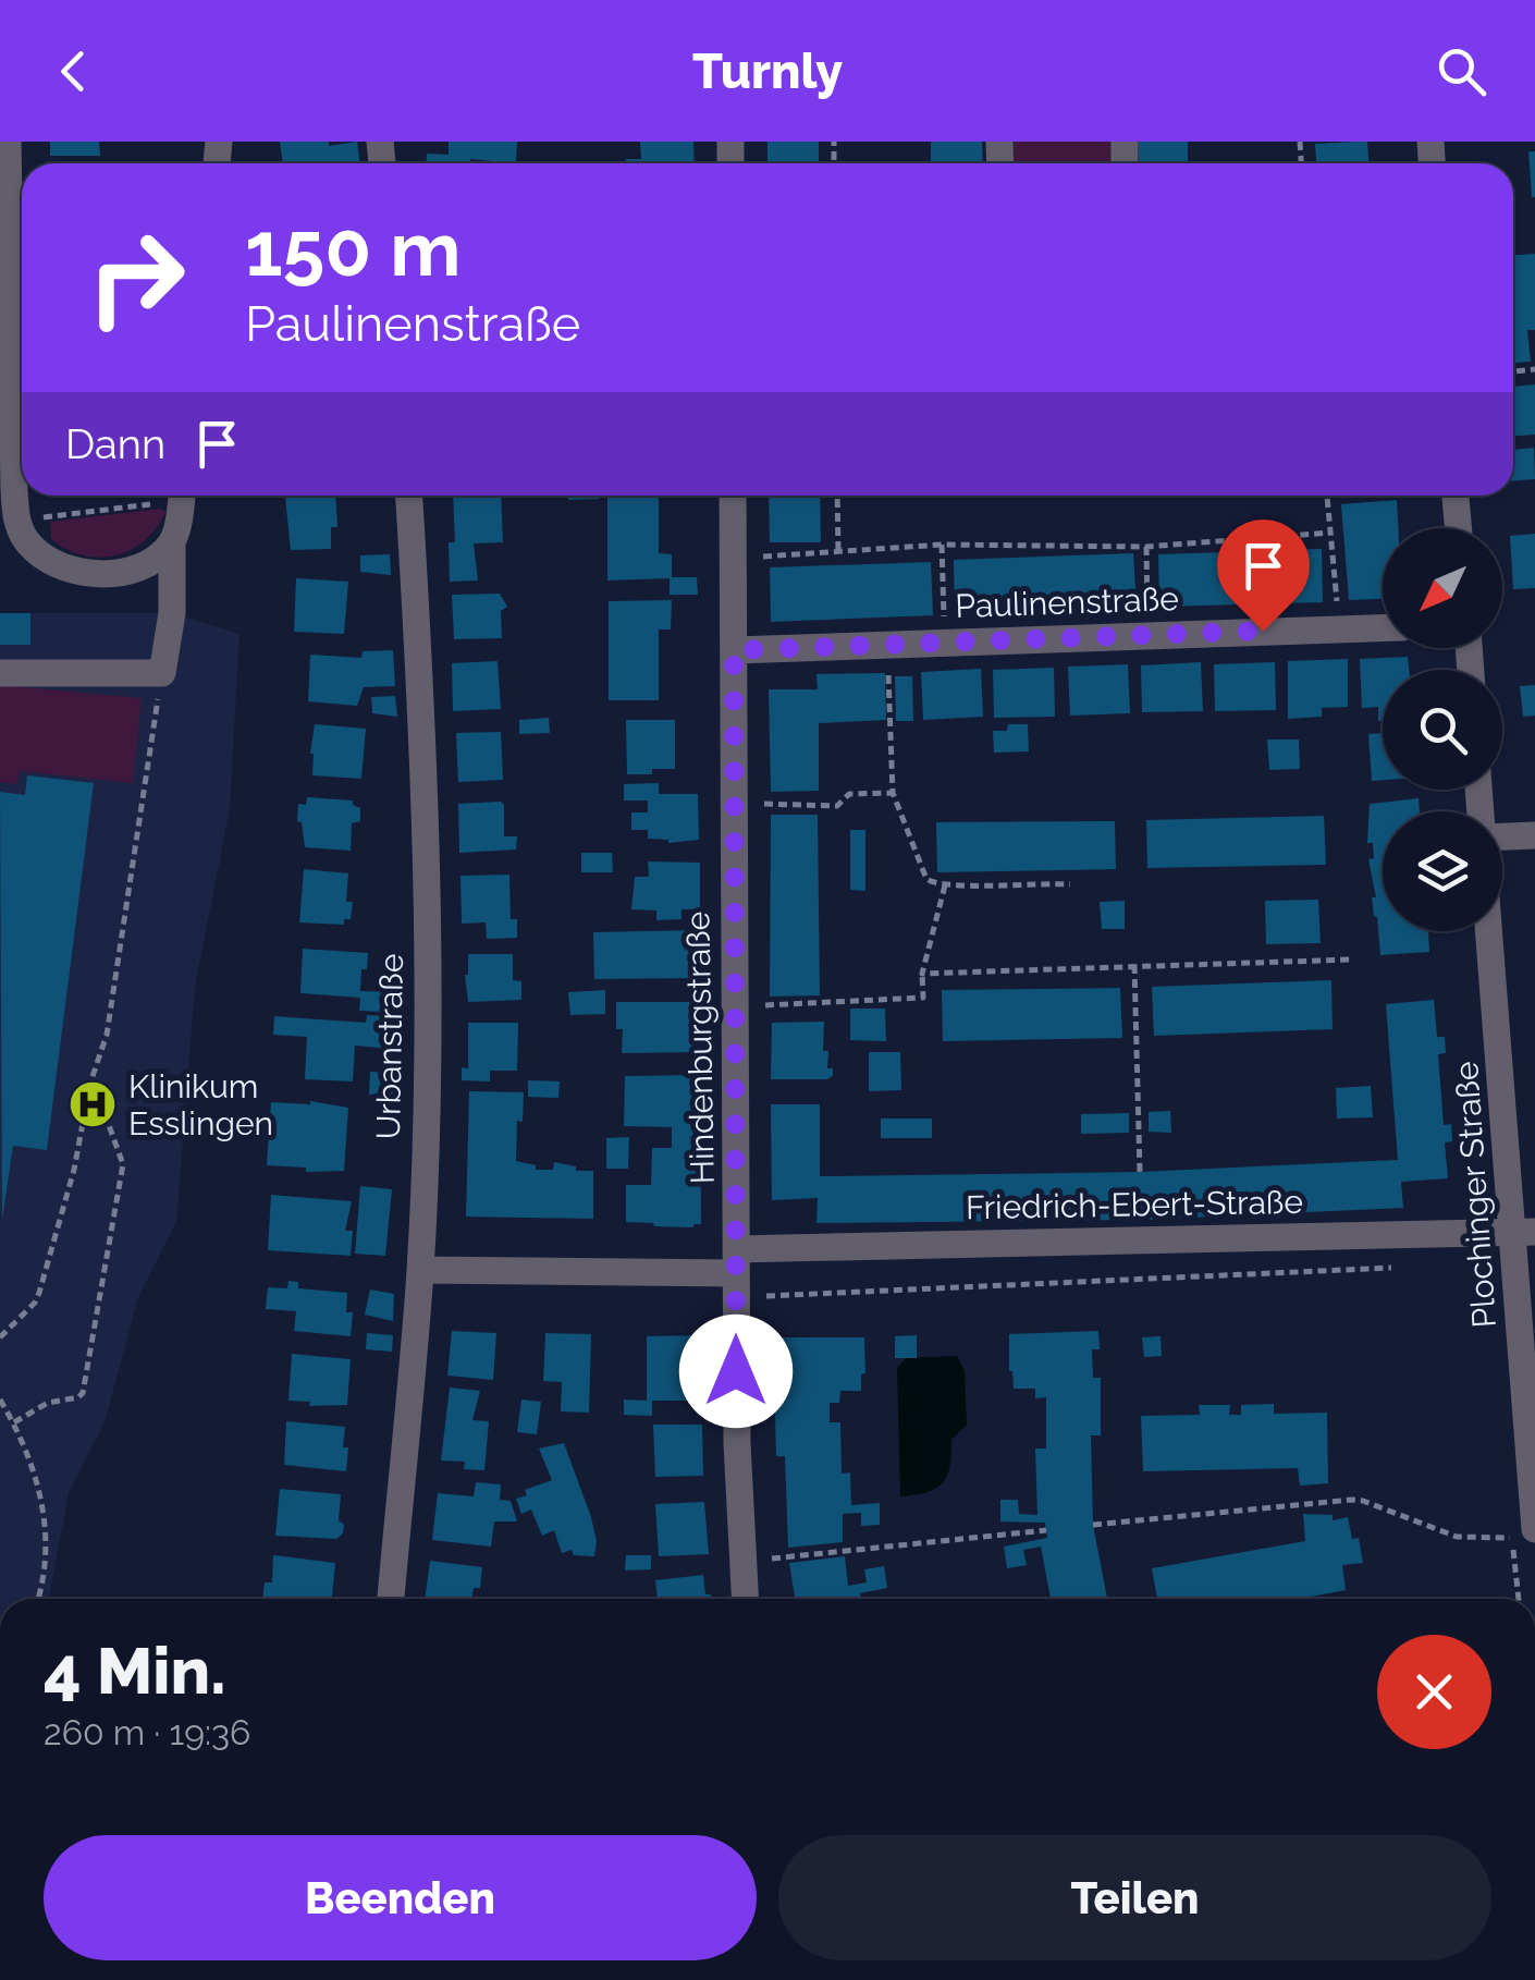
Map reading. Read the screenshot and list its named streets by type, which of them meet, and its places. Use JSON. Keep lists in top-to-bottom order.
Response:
{
  "streets": {
    "street": [
      "Paulinenstraße",
      "Urbanstraße",
      "Hindenburgstraße",
      "Plochinger Straße",
      "Friedrich-Ebert-Straße"
    ]
  },
  "crossings": [
    ["Paulinenstraße", "Hindenburgstraße"],
    ["Urbanstraße", "Friedrich-Ebert-Straße"],
    ["Hindenburgstraße", "Friedrich-Ebert-Straße"],
    ["Plochinger Straße", "Friedrich-Ebert-Straße"]
  ],
  "places": {
    "hospital": ["Klinikum Esslingen"]
  },
  "north": "bottom left",
  "page": {
    "header": "Turnly",
    "turn": ["150 m", "Paulinenstraße"],
    "then": "Dann",
    "heading": ["4 Min.", "260 m · 19:36"],
    "buttons": ["Beenden", "Teilen"]
  }
}
